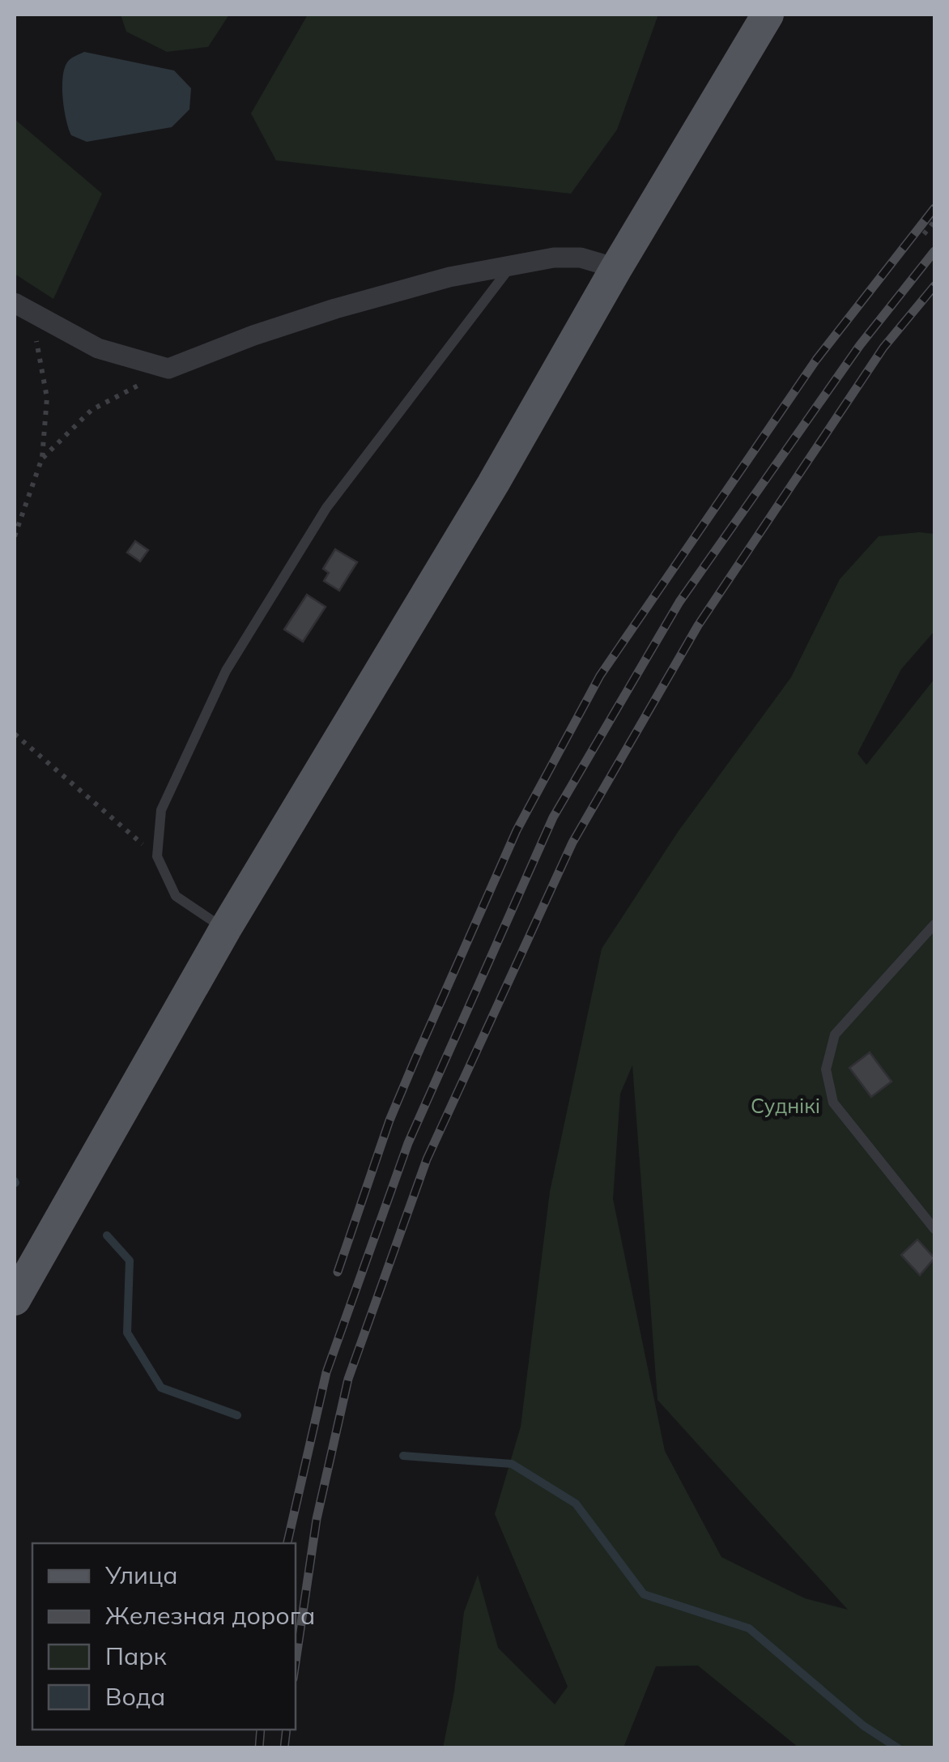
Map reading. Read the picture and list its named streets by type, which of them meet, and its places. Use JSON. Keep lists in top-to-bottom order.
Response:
{
  "parks": ["Суднікі"],
  "legend": [
    "Улица",
    "Железная дорога",
    "Парк",
    "Вода"
  ]
}
